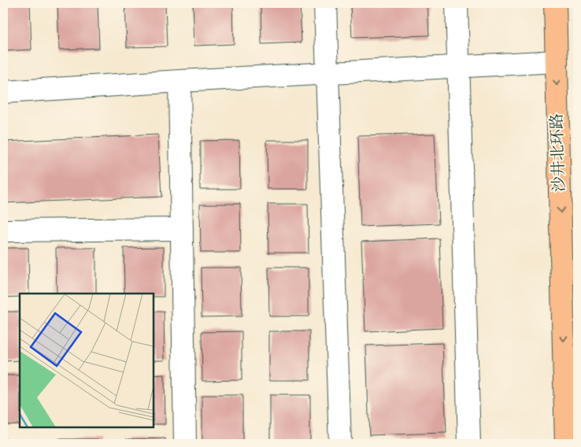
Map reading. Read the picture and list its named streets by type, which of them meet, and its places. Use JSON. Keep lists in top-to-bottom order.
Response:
{
  "streets": {
    "main road": ["沙井北环路"]
  },
  "one_way": ["沙井北环路"]
}
